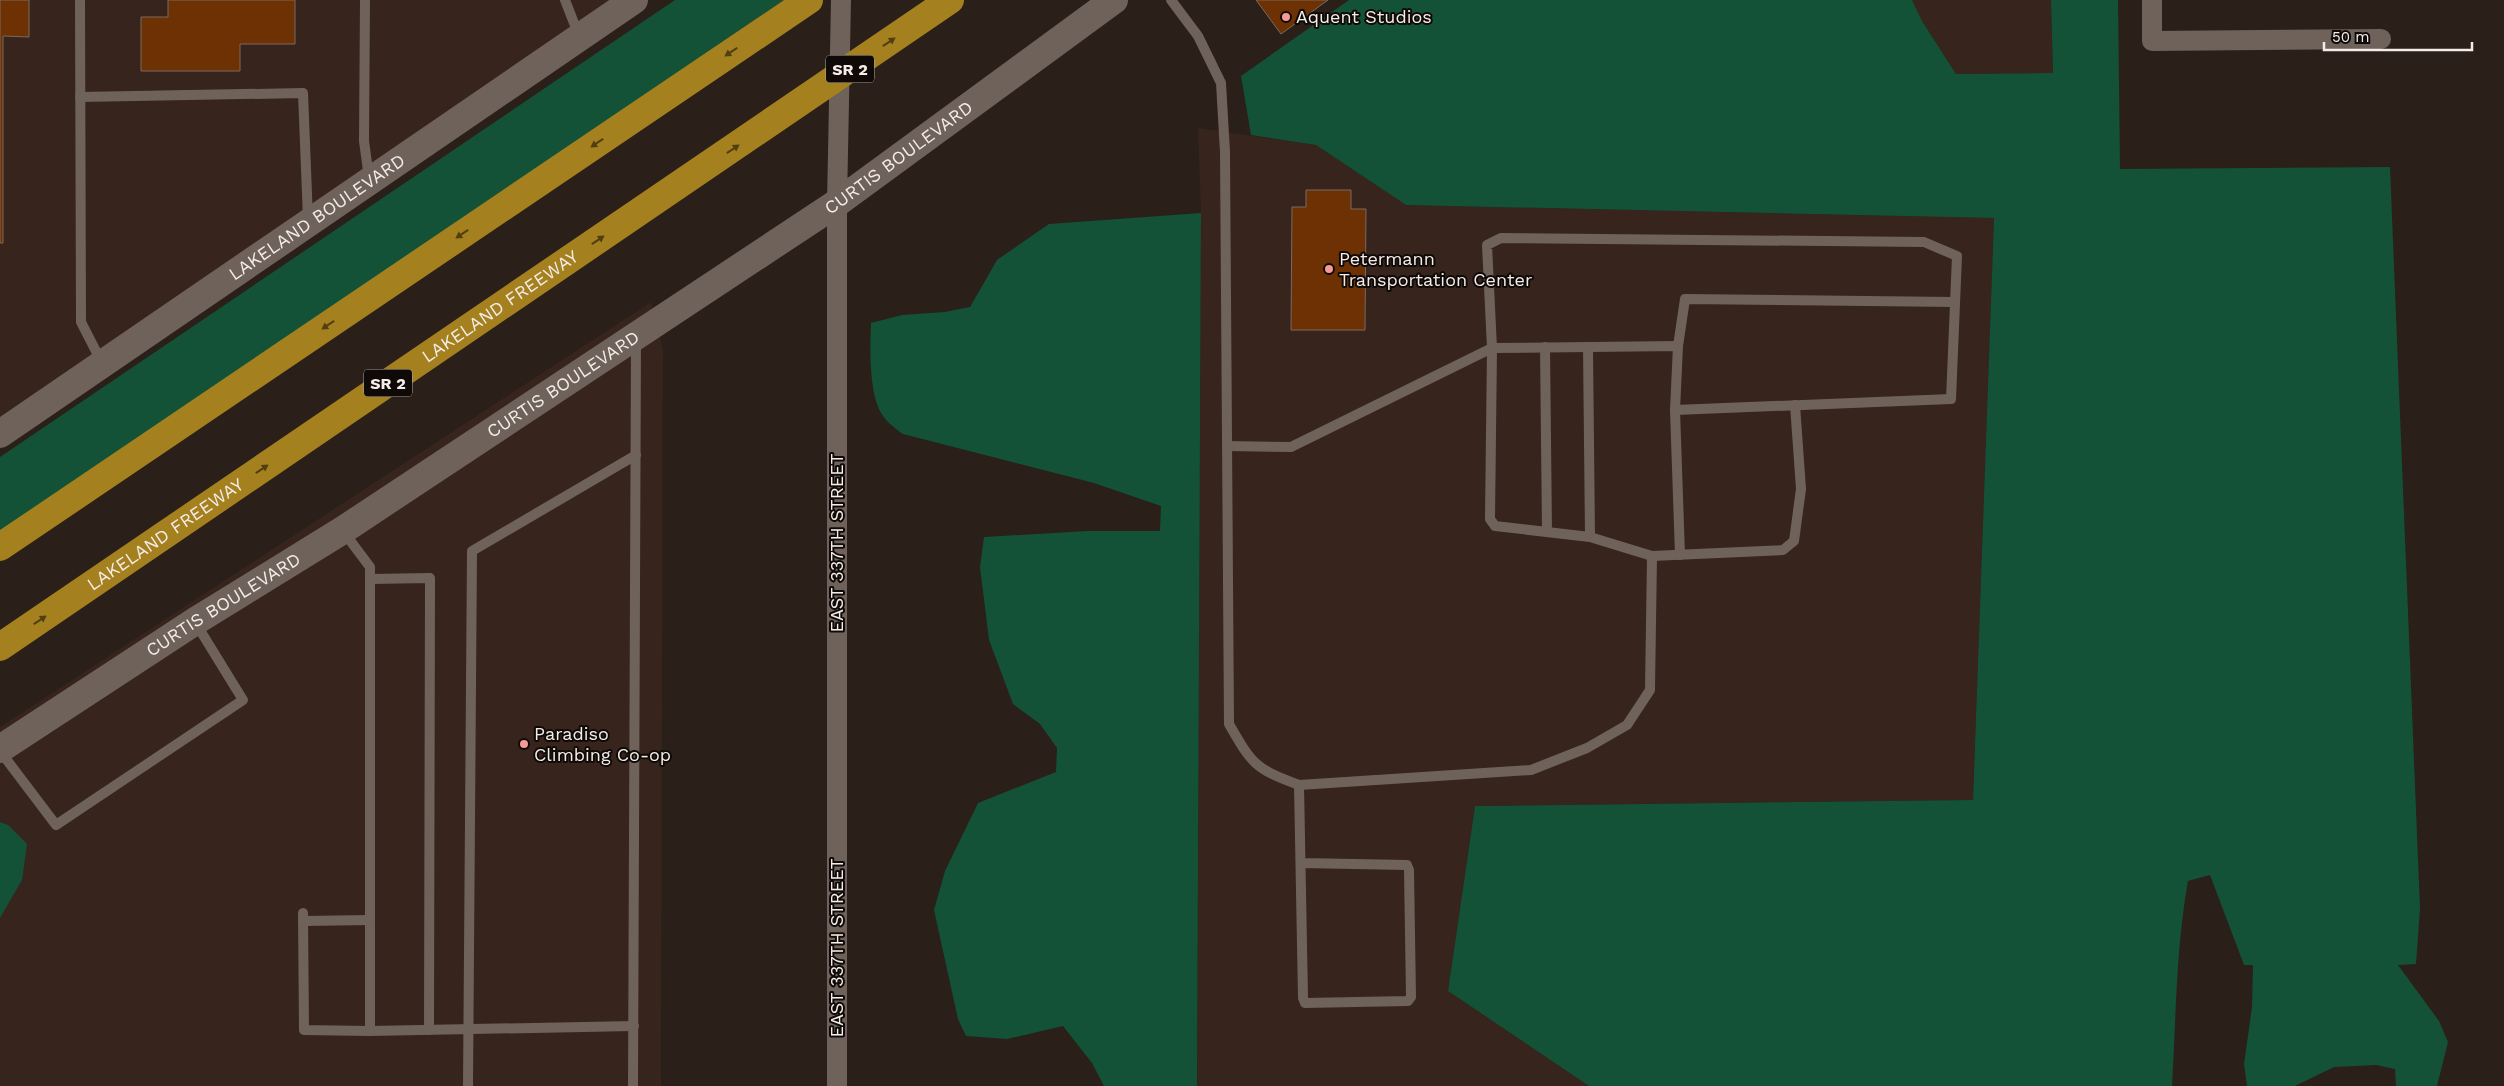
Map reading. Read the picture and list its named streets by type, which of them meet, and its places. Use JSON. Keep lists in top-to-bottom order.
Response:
{
  "streets": {
    "highway": ["SR 2", "LAKELAND FREEWAY"],
    "street": ["CURTIS BOULEVARD", "LAKELAND BOULEVARD", "EAST 337TH STREET"]
  },
  "crossings": [
    ["CURTIS BOULEVARD", "EAST 337TH STREET"]
  ],
  "places": ["Aquent Studios", "Petermann Transportation Center", "Paradiso Climbing Co-op"],
  "scale_bar": "50 m"
}
